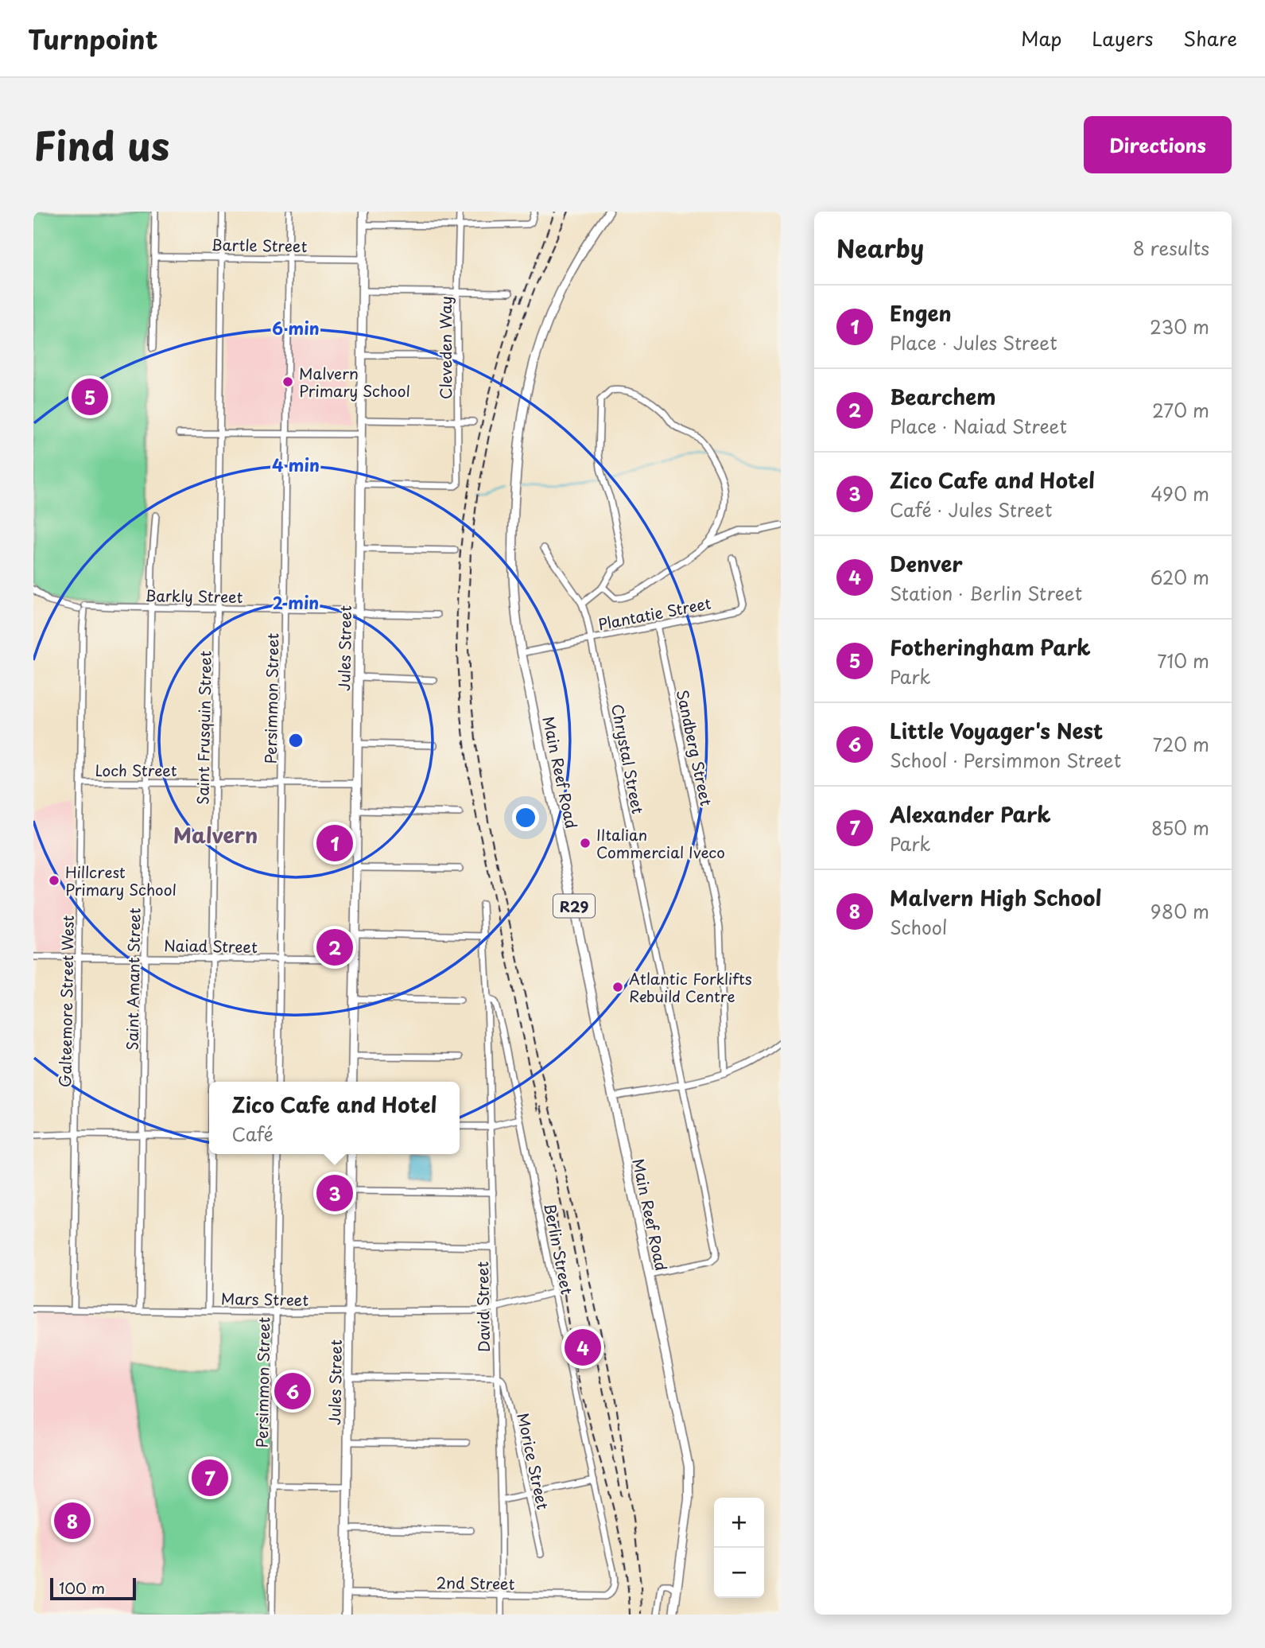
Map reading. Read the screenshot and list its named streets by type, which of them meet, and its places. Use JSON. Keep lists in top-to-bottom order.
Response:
{
  "streets": {
    "main road": ["Jules Street", "Main Reef Road", "R29"],
    "street": [
      "Bartle Street",
      "Cleveden Way",
      "Barkly Street",
      "Plantatie Street",
      "Persimmon Street",
      "Saint Frusquin Street",
      "Sandberg Street",
      "Chrystal Street",
      "Loch Street",
      "Naiad Street",
      "Saint Amant Street",
      "Galteemore Street West",
      "Berlin Street",
      "Mars Street",
      "David Street",
      "Morice Street",
      "2nd Street"
    ]
  },
  "crossings": [
    ["Bartle Street", "Jules Street"],
    ["Bartle Street", "Persimmon Street"],
    ["Bartle Street", "Saint Frusquin Street"],
    ["Cleveden Way", "Jules Street"],
    ["Barkly Street", "Jules Street"],
    ["Barkly Street", "Persimmon Street"],
    ["Barkly Street", "Saint Frusquin Street"],
    ["Barkly Street", "Saint Amant Street"],
    ["Barkly Street", "Galteemore Street West"],
    ["Plantatie Street", "Sandberg Street"],
    ["Plantatie Street", "Chrystal Street"],
    ["Plantatie Street", "Main Reef Road"],
    ["Jules Street", "Loch Street"],
    ["Jules Street", "Naiad Street"],
    ["Jules Street", "Mars Street"],
    ["Jules Street", "2nd Street"],
    ["Persimmon Street", "Loch Street"],
    ["Persimmon Street", "Naiad Street"],
    ["Persimmon Street", "Mars Street"],
    ["Saint Frusquin Street", "Loch Street"],
    ["Saint Frusquin Street", "Naiad Street"],
    ["Saint Frusquin Street", "Mars Street"],
    ["Chrystal Street", "Main Reef Road"],
    ["Loch Street", "Saint Amant Street"],
    ["Loch Street", "Galteemore Street West"],
    ["Naiad Street", "Saint Amant Street"],
    ["Naiad Street", "Galteemore Street West"],
    ["Saint Amant Street", "Mars Street"],
    ["Galteemore Street West", "Mars Street"],
    ["Berlin Street", "Mars Street"],
    ["Berlin Street", "David Street"],
    ["Berlin Street", "2nd Street"],
    ["Mars Street", "David Street"],
    ["David Street", "Morice Street"],
    ["David Street", "2nd Street"]
  ],
  "districts": ["Malvern"],
  "places": [
    "Malvern Primary School",
    "IItalian Commercial Iveco",
    "Hillcrest Primary School",
    "Atlantic Forklifts Rebuild Centre"
  ],
  "scale_bar": "100 m",
  "page": {
    "header": "Turnpoint",
    "nav": ["Map", "Layers", "Share"],
    "title": "Find us",
    "buttons": "Directions",
    "heading": ["Nearby", "8 results"],
    "list": [
      {
        "mark": "1",
        "name": "Engen",
        "note": "Place · Jules Street",
        "value": "230 m"
      },
      {
        "mark": "2",
        "name": "Bearchem",
        "note": "Place · Naiad Street",
        "value": "270 m"
      },
      {
        "mark": "3",
        "name": "Zico Cafe and Hotel",
        "note": "Café · Jules Street",
        "value": "490 m"
      },
      {
        "mark": "4",
        "name": "Denver",
        "note": "Station · Berlin Street",
        "value": "620 m"
      },
      {
        "mark": "5",
        "name": "Fotheringham Park",
        "note": "Park",
        "value": "710 m"
      },
      {
        "mark": "6",
        "name": "Little Voyager's Nest",
        "note": "School · Persimmon Street",
        "value": "720 m"
      },
      {
        "mark": "7",
        "name": "Alexander Park",
        "note": "Park",
        "value": "850 m"
      },
      {
        "mark": "8",
        "name": "Malvern High School",
        "note": "School",
        "value": "980 m"
      }
    ],
    "pins": [
      "5",
      "1",
      "2",
      "3",
      "4",
      "6",
      "7",
      "8"
    ],
    "popup": ["Zico Cafe and Hotel", "Café"],
    "map_buttons": ["+", "−"],
    "scale": "100 m"
  },
  "rings": ["6 min", "4 min", "2 min"]
}
